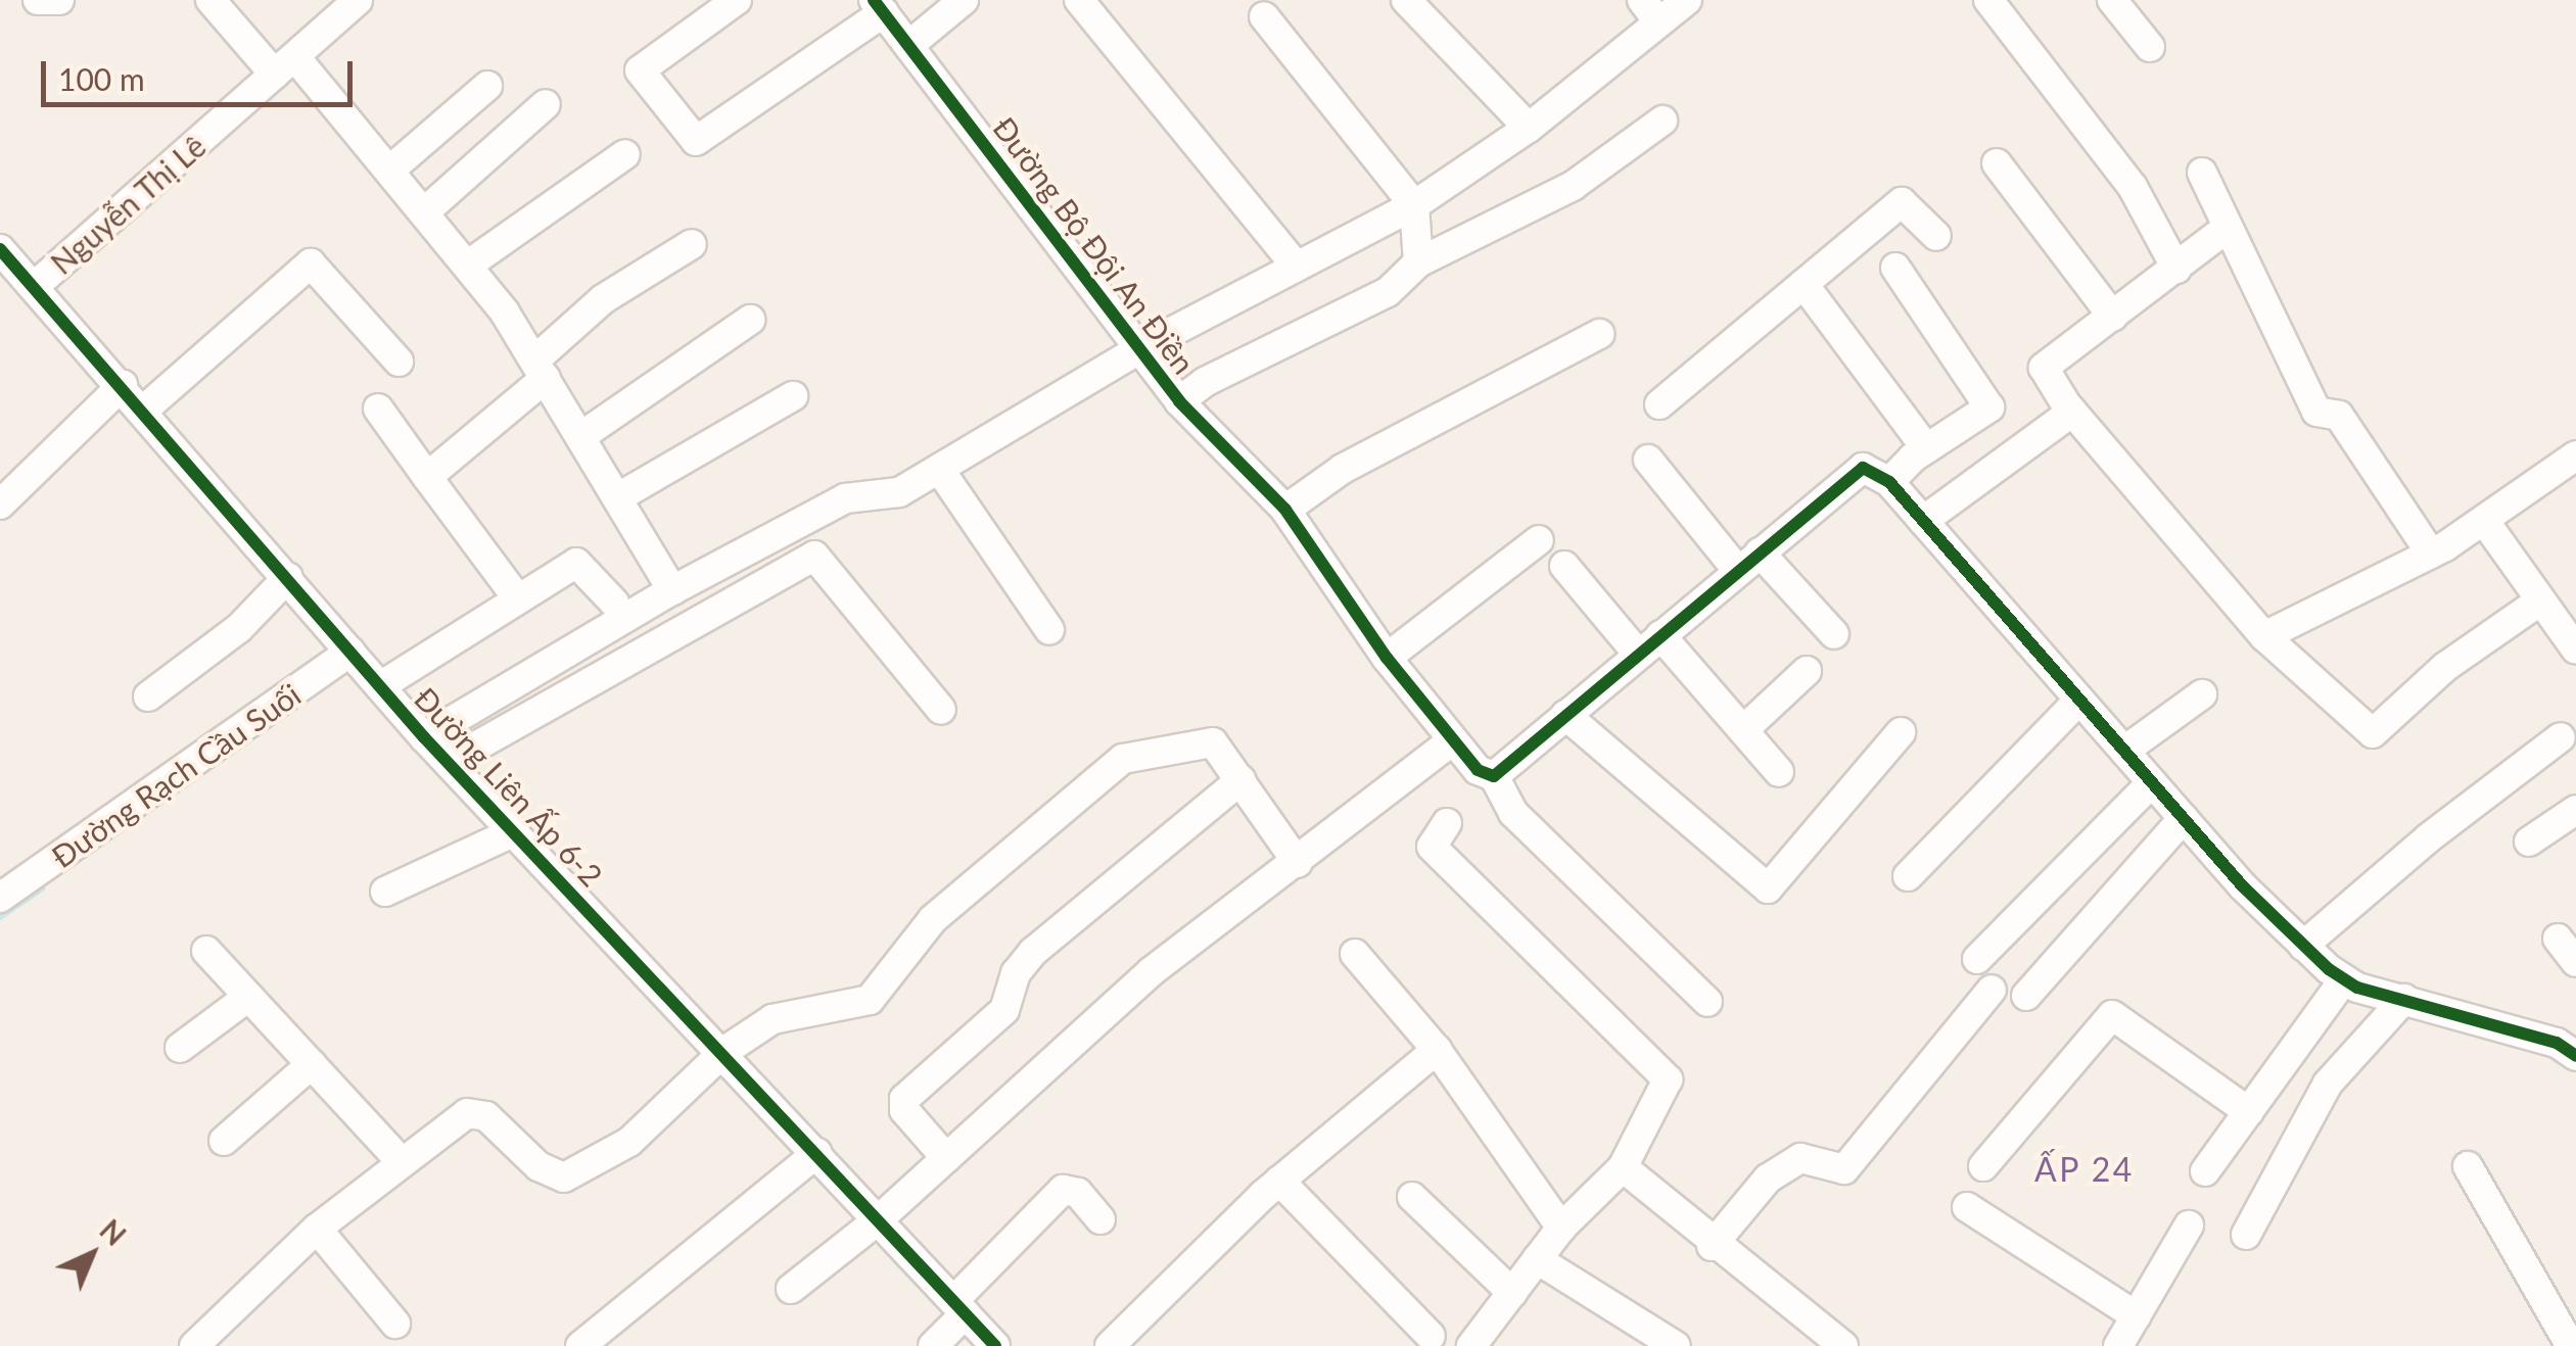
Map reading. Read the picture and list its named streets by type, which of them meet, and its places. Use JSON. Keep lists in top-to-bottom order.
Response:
{
  "streets": {
    "street": [
      "Nguyễn Thị Lê",
      "Đường Bộ Đội An Điền",
      "Đường Rạch Cầu Suối",
      "Đường Liên Ấp 6-2"
    ]
  },
  "crossings": [
    ["Nguyễn Thị Lê", "Đường Liên Ấp 6-2"],
    ["Đường Rạch Cầu Suối", "Đường Liên Ấp 6-2"]
  ],
  "districts": ["ẤP 24"],
  "scale_bar": "100 m",
  "north": "top right"
}
